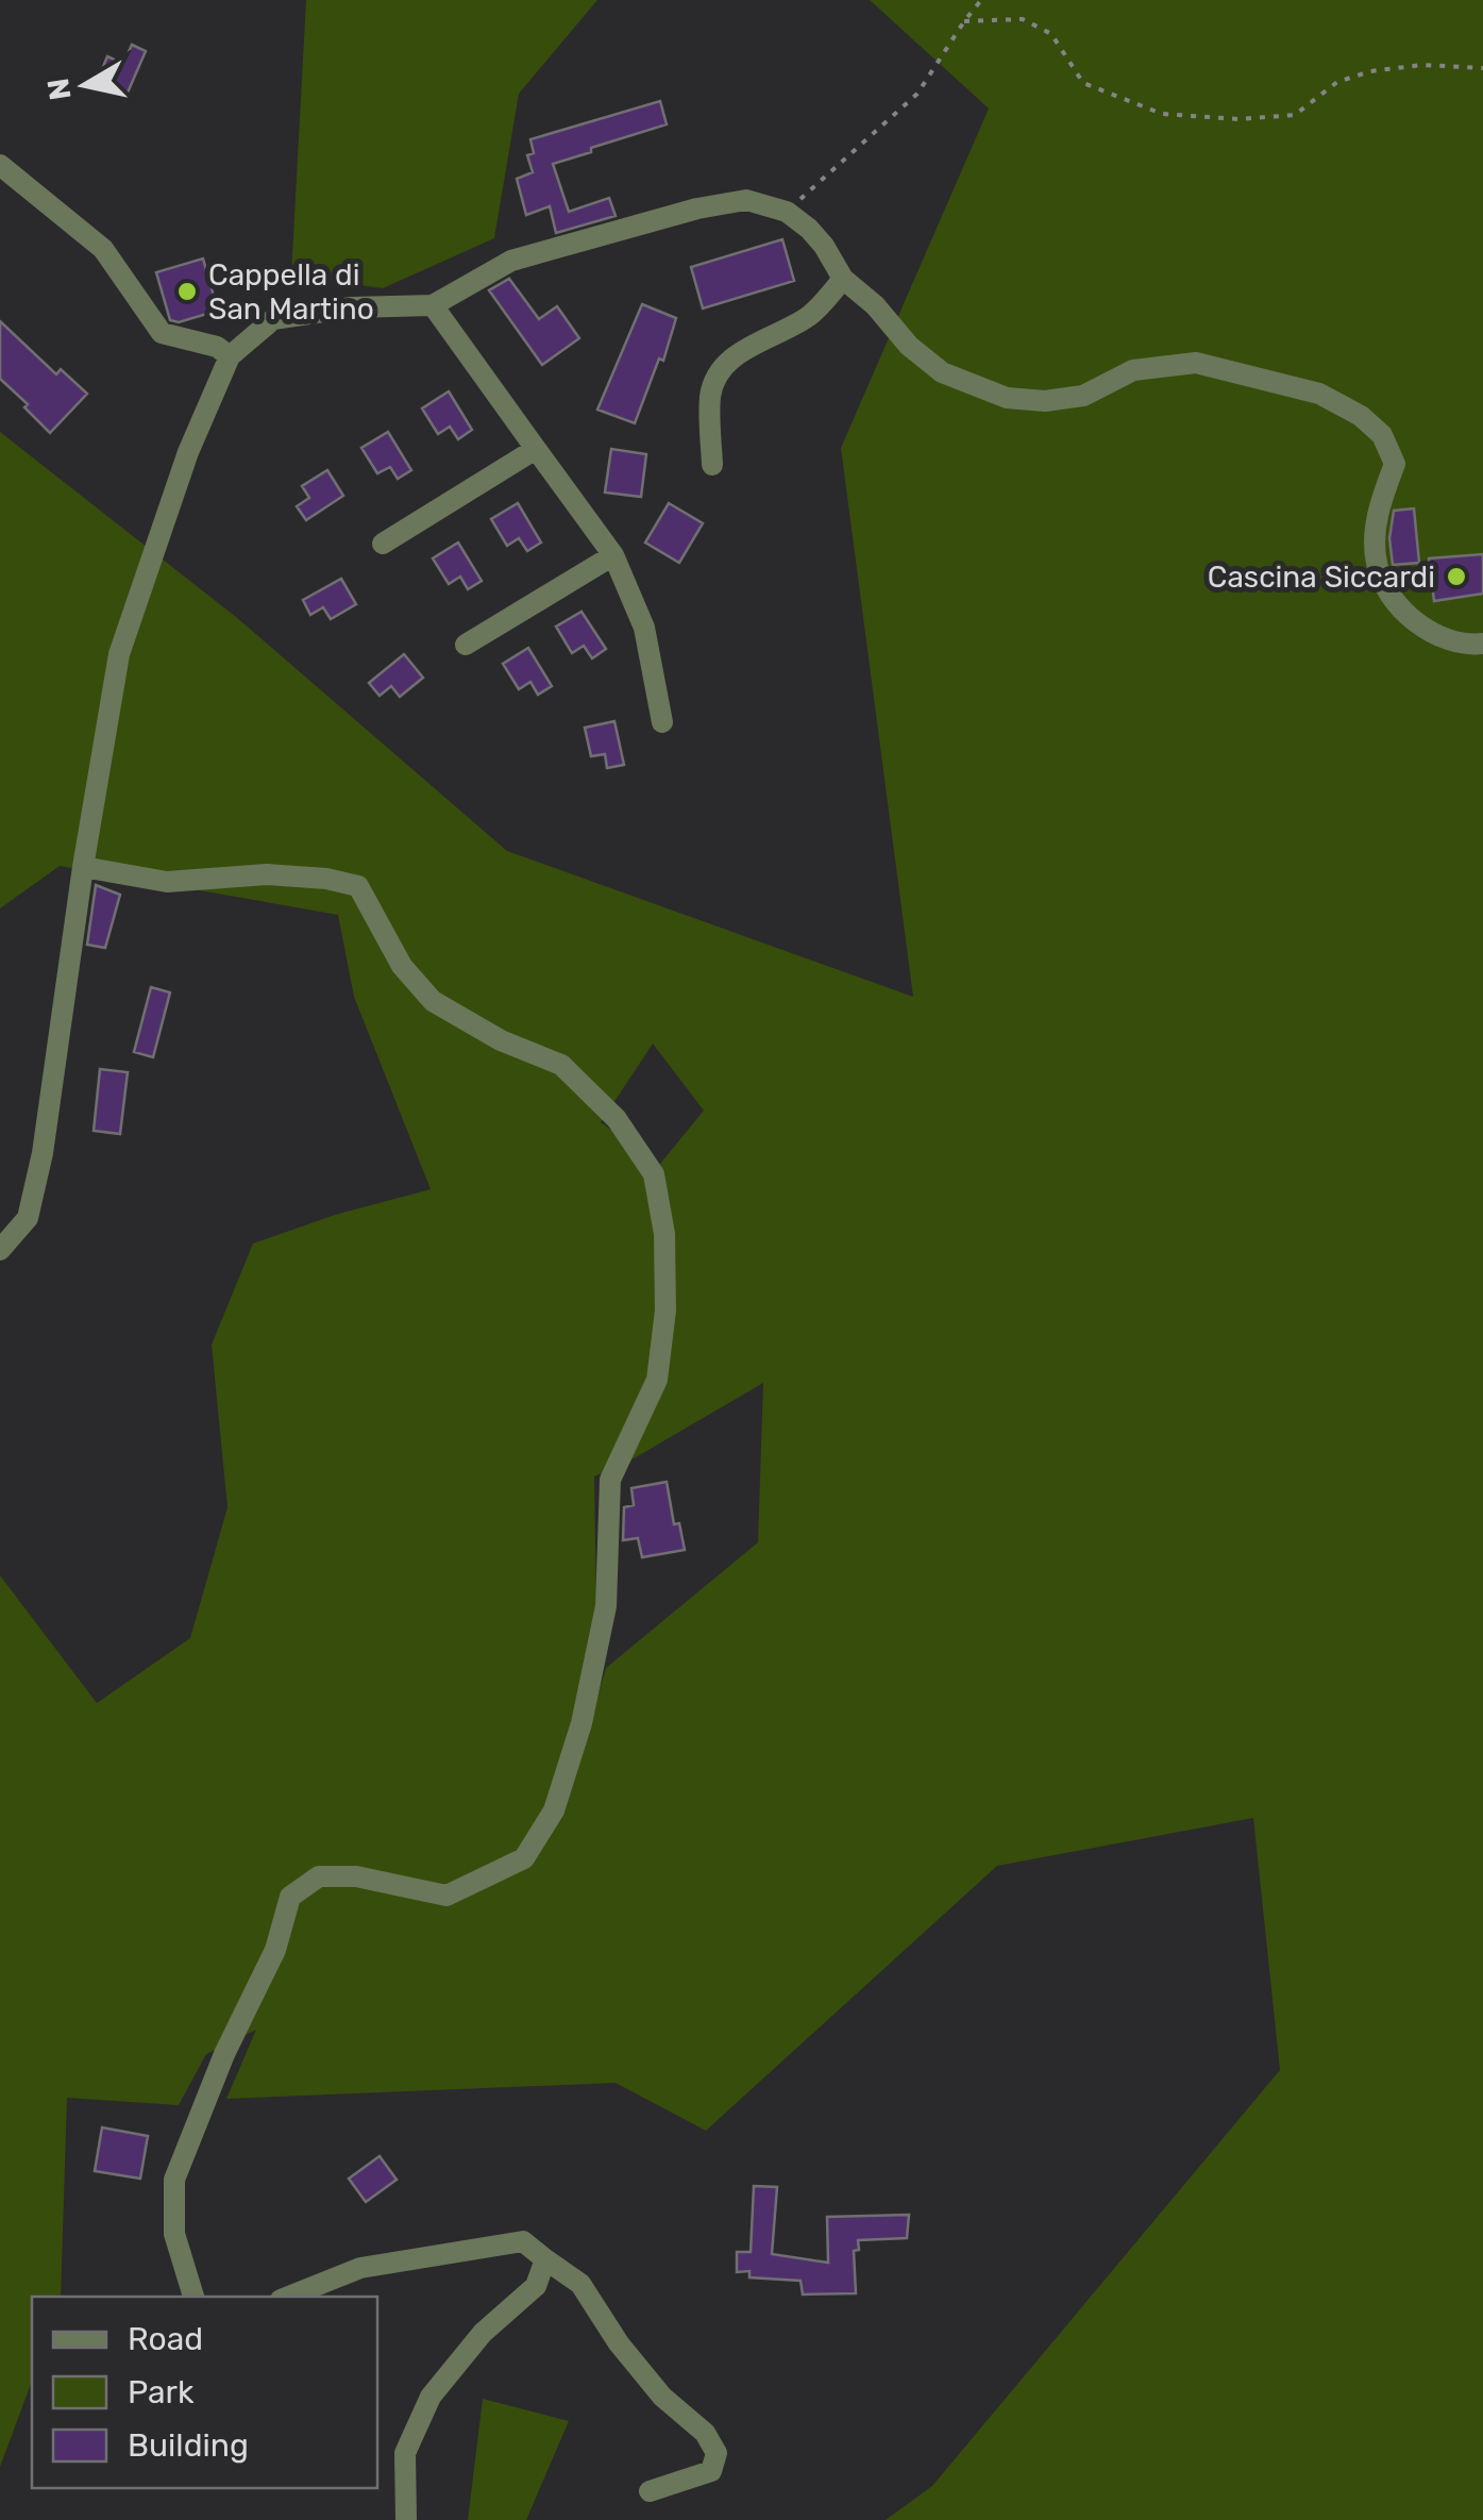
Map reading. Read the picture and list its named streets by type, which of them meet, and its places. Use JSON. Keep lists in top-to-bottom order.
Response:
{
  "places": ["Cappella di San Martino", "Cascina Siccardi"],
  "legend": ["Road", "Park", "Building"],
  "north": "left"
}
